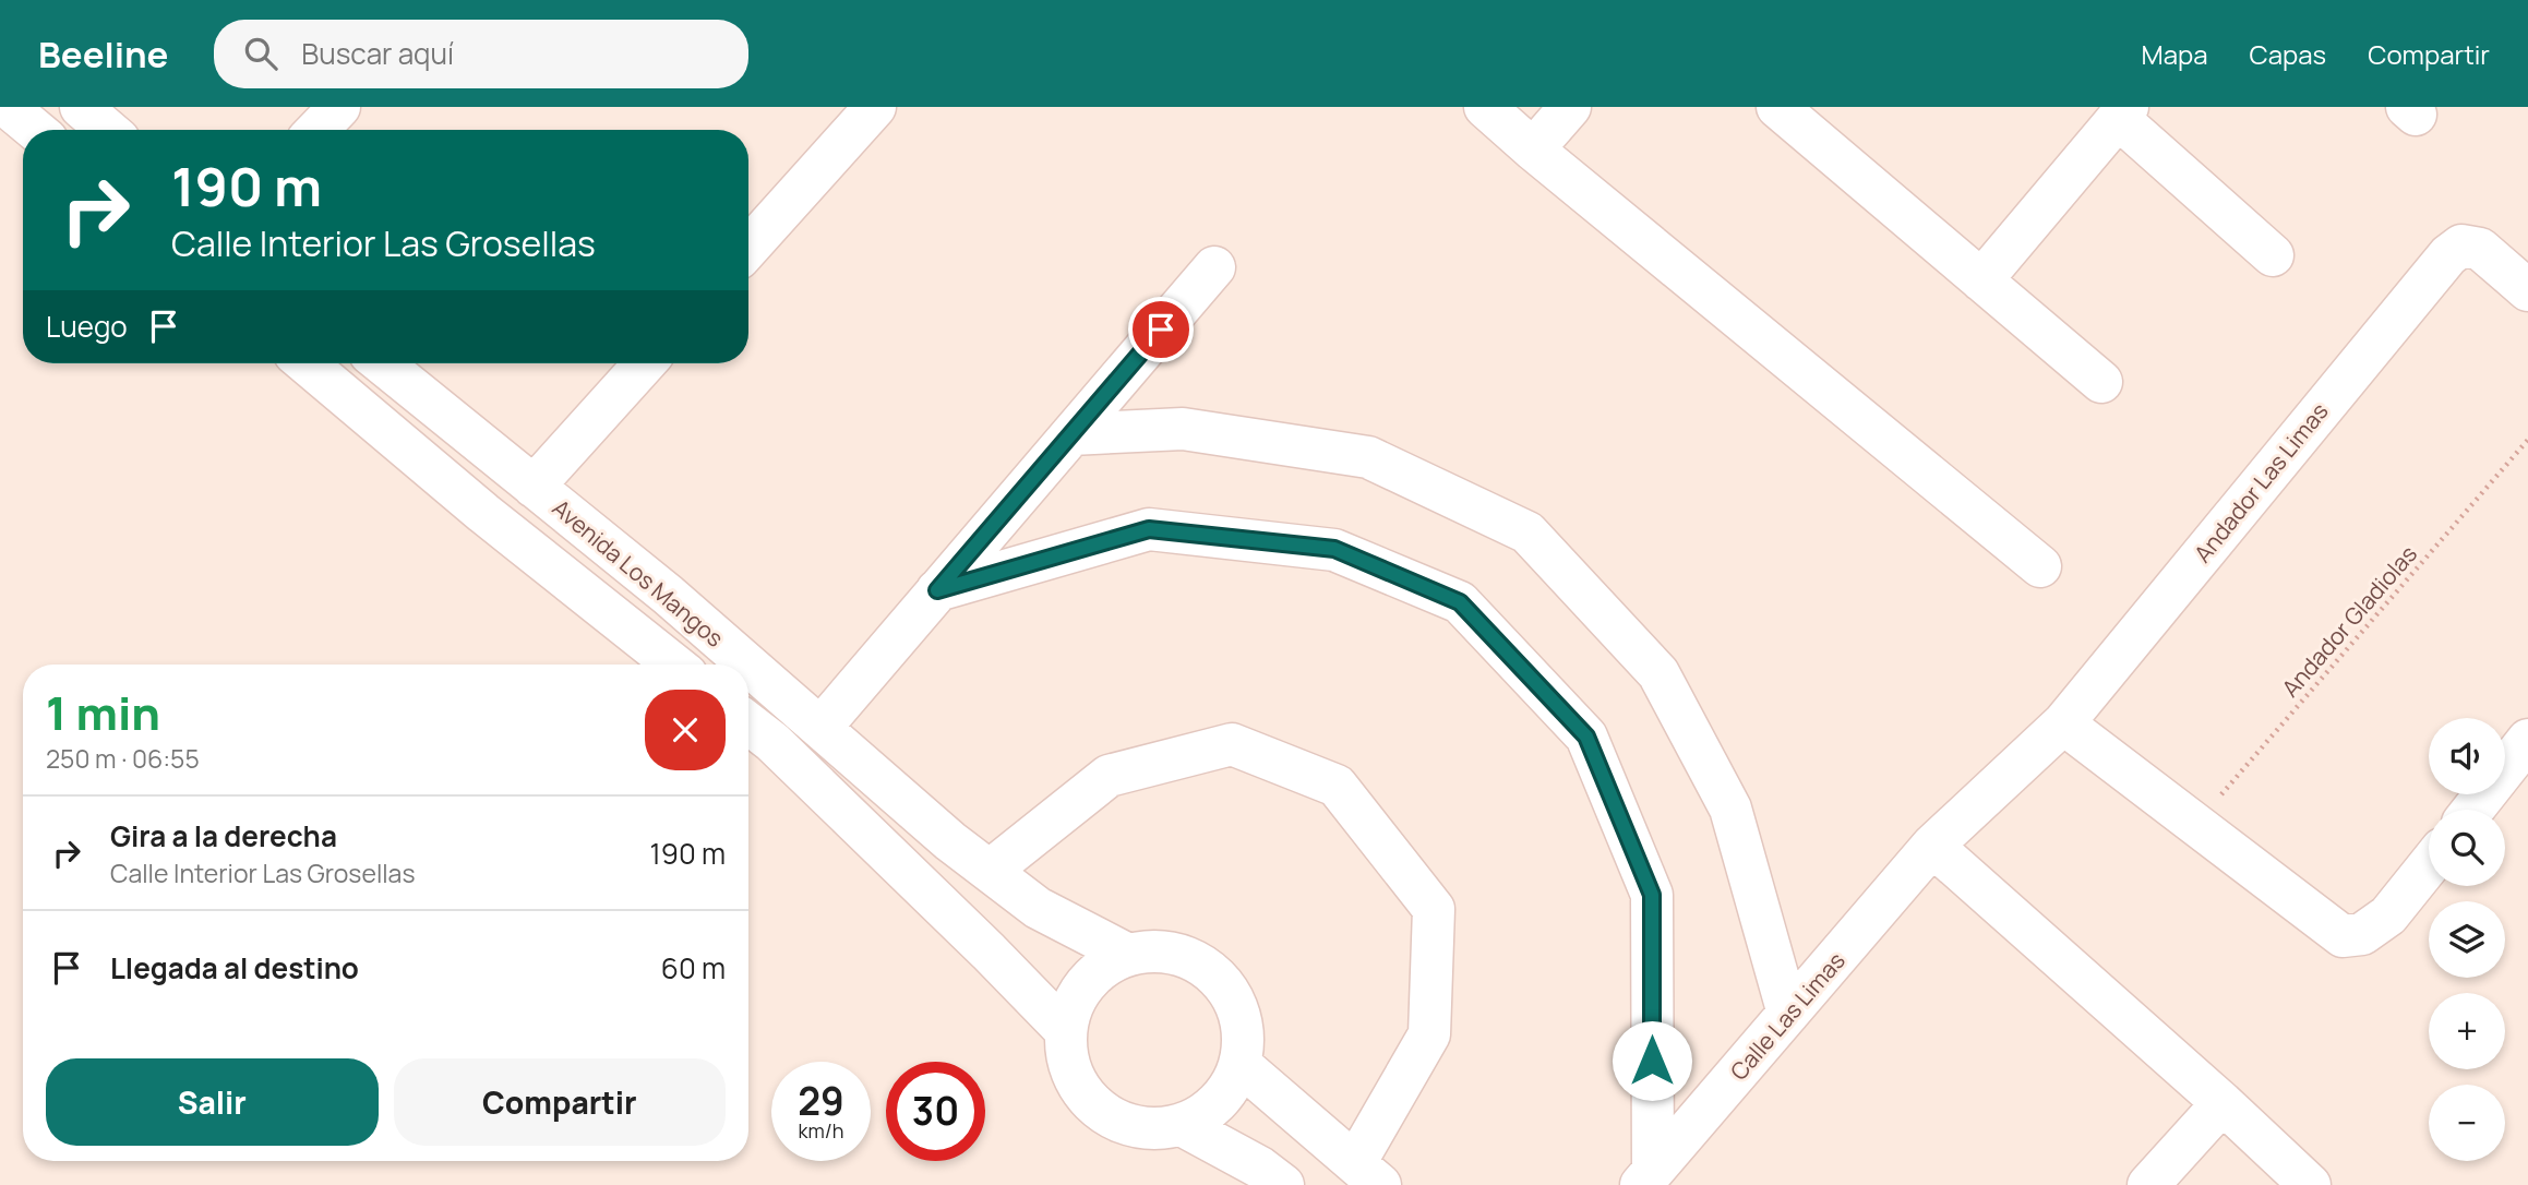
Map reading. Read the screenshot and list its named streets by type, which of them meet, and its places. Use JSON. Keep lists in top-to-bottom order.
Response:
{
  "streets": {
    "street": ["Andador Las Limas", "Avenida Los Mangos", "Calle Las Limas"],
    "path": ["Andador Gladiolas"]
  },
  "crossings": [
    ["Andador Las Limas", "Calle Las Limas"]
  ],
  "page": {
    "header": "Beeline",
    "search": "Buscar aquí",
    "nav": ["Mapa", "Capas", "Compartir"],
    "turn": ["190 m", "Calle Interior Las Grosellas"],
    "then": "Luego",
    "heading": ["1 min", "250 m · 06:55"],
    "map_buttons": ["+", "−"],
    "list": [
      {
        "name": "Gira a la derecha",
        "note": "Calle Interior Las Grosellas",
        "value": "190 m"
      },
      {
        "name": "Llegada al destino",
        "value": "60 m"
      }
    ],
    "buttons": ["Salir", "Compartir"],
    "speed": "29 km/h",
    "limit": "30"
  }
}
